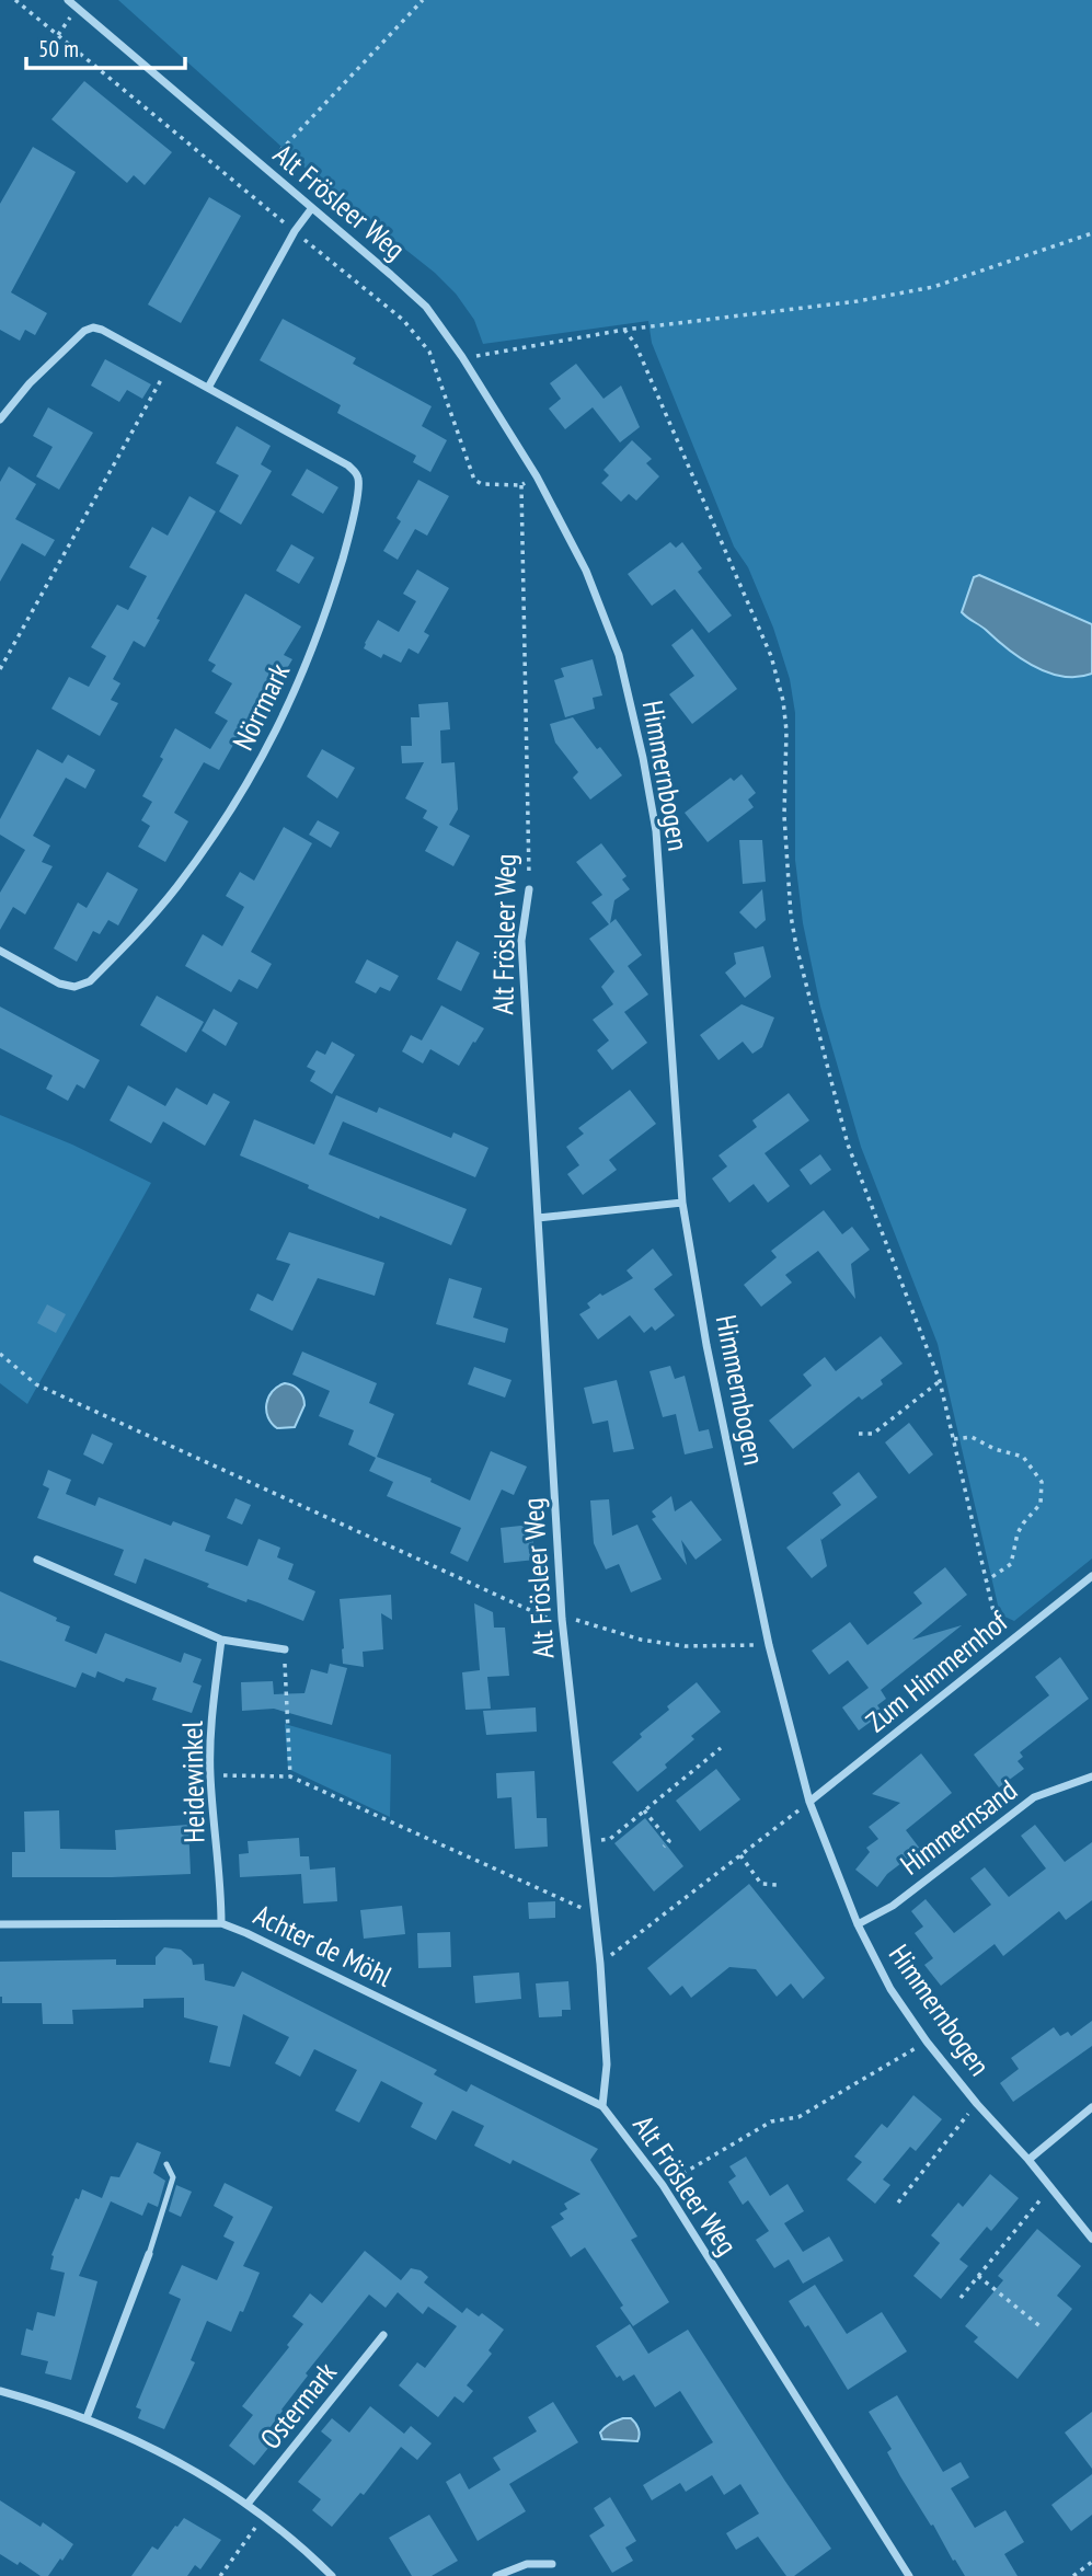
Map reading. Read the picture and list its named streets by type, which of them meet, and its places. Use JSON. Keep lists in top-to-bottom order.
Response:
{
  "streets": {
    "street": [
      "Alt Frösleer Weg",
      "Nörrmark",
      "Himmernbogen",
      "Zum Himmernhof",
      "Heidewinkel",
      "Himmernsand",
      "Achter de Möhl",
      "Ostermark"
    ]
  },
  "crossings": [
    ["Alt Frösleer Weg", "Himmernbogen"],
    ["Alt Frösleer Weg", "Achter de Möhl"],
    ["Himmernbogen", "Zum Himmernhof"],
    ["Himmernbogen", "Himmernsand"],
    ["Heidewinkel", "Achter de Möhl"]
  ],
  "scale_bar": "50 m"
}
